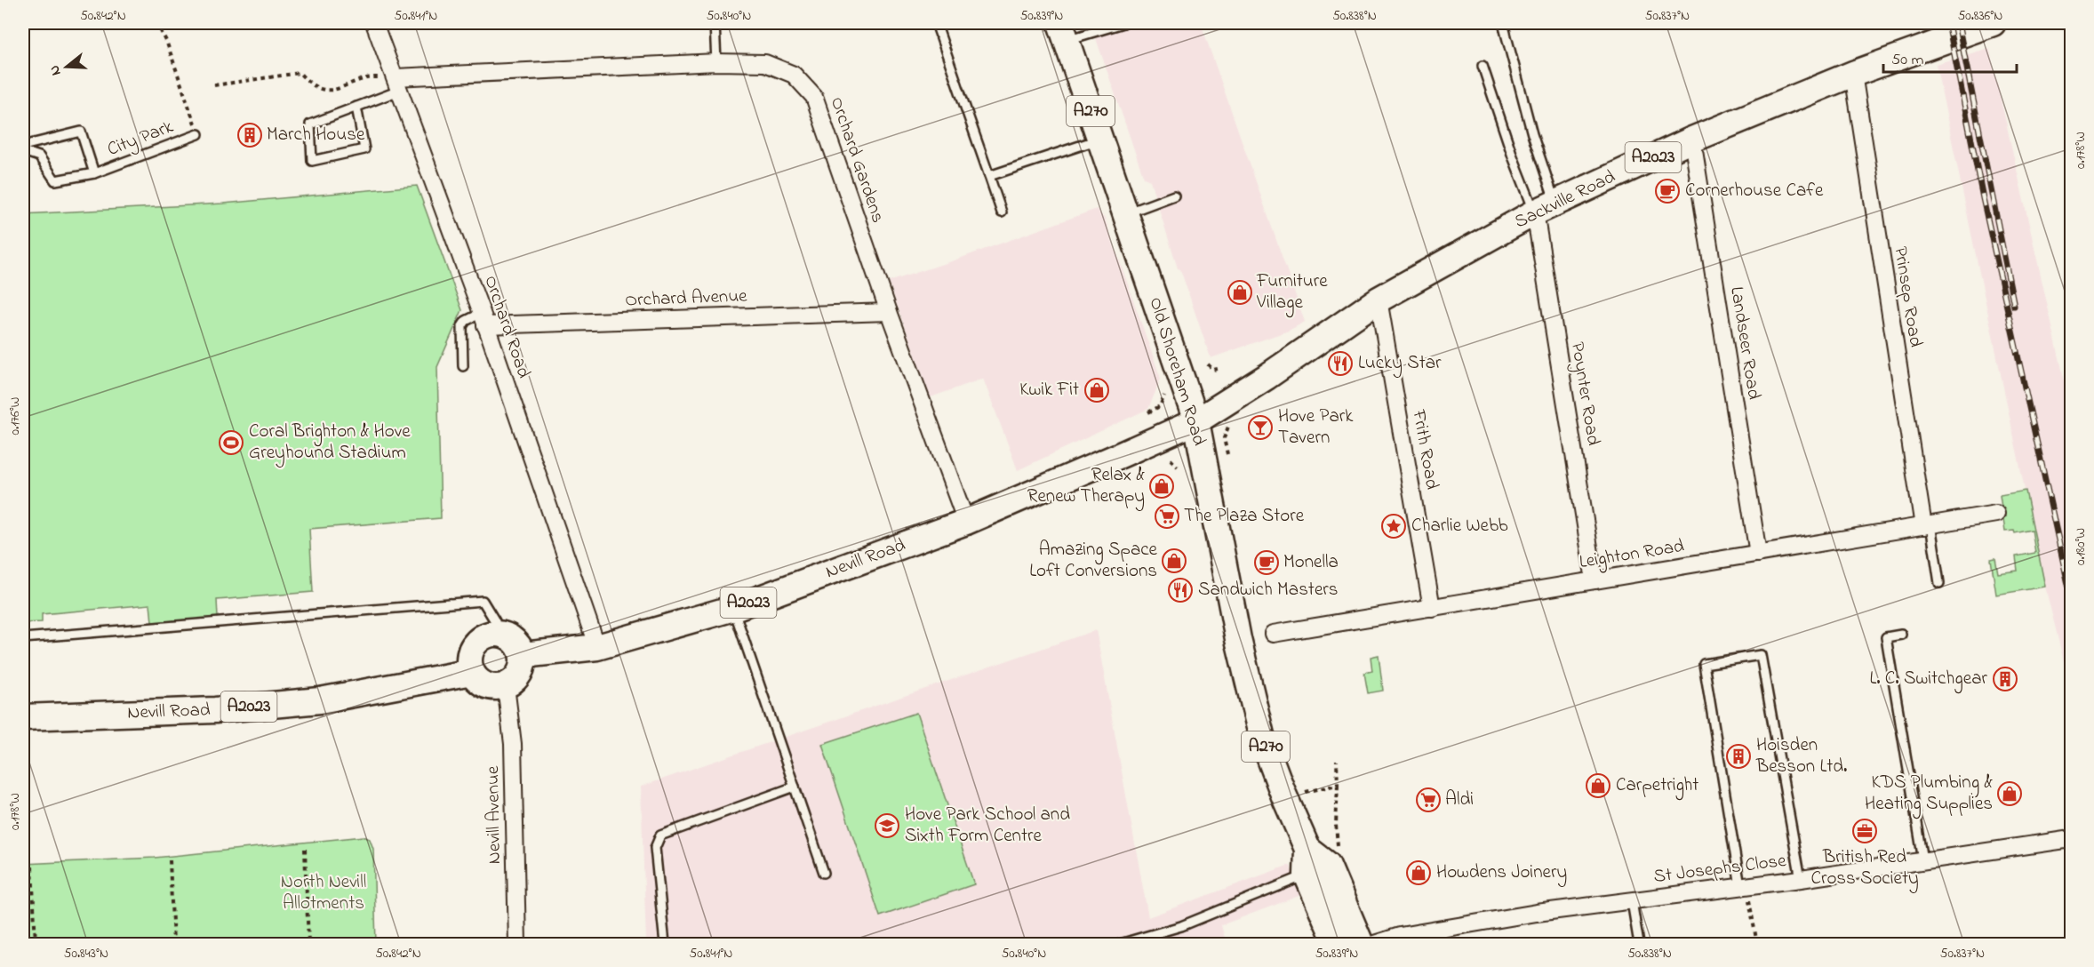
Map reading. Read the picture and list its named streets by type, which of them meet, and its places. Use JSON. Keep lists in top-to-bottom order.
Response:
{
  "streets": {
    "main road": [
      "A270",
      "A2023",
      "Sackville Road",
      "Old Shoreham Road",
      "Nevill Road"
    ],
    "street": [
      "Orchard Gardens",
      "Prinsep Road",
      "Orchard Avenue",
      "Orchard Road",
      "Landseer Road",
      "Poynter Road",
      "Frith Road",
      "Leighton Road",
      "Nevill Avenue",
      "St Josephs Close"
    ],
    "lane": ["City Park"]
  },
  "crossings": [
    ["Orchard Gardens", "Orchard Avenue"],
    ["Orchard Gardens", "Orchard Road"],
    ["Orchard Gardens", "Nevill Road"],
    ["Sackville Road", "Prinsep Road"],
    ["Sackville Road", "Landseer Road"],
    ["Sackville Road", "Old Shoreham Road"],
    ["Sackville Road", "Poynter Road"],
    ["Sackville Road", "Frith Road"],
    ["Sackville Road", "Nevill Road"],
    ["Prinsep Road", "Leighton Road"],
    ["Orchard Avenue", "Orchard Road"],
    ["Orchard Road", "Nevill Road"],
    ["Landseer Road", "Leighton Road"],
    ["Old Shoreham Road", "Nevill Road"],
    ["Poynter Road", "Leighton Road"],
    ["Frith Road", "Leighton Road"],
    ["Nevill Road", "Nevill Avenue"]
  ],
  "parks": ["North Nevill Allotments"],
  "places": {
    "building": ["March House", "L. C. Switchgear", "Hoisden Besson Ltd."],
    "cafe": ["Cornerhouse Cafe", "Monella"],
    "shop": [
      "Furniture Village",
      "Kwik Fit",
      "Relax & Renew Therapy",
      "Amazing Space Loft Conversions",
      "Carpetright",
      "KDS Plumbing & Heating Supplies",
      "Howdens Joinery"
    ],
    "restaurant": ["Lucky Star", "Sandwich Masters"],
    "bar": ["Hove Park Tavern"],
    "sports": ["Coral Brighton & Hove Greyhound Stadium"],
    "supermarket": ["The Plaza Store", "Aldi"],
    "place": ["Charlie Webb"],
    "school or university": ["Hove Park School and Sixth Form Centre"],
    "office": ["British Red Cross Society"]
  },
  "scale_bar": "50 m",
  "north": "left",
  "coordinates": [
    "50.842°N",
    "50.841°N",
    "50.840°N",
    "50.839°N",
    "50.838°N",
    "50.837°N",
    "50.836°N",
    "0.178°W",
    "0.176°W",
    "0.180°W",
    "50.843°N"
  ]
}
